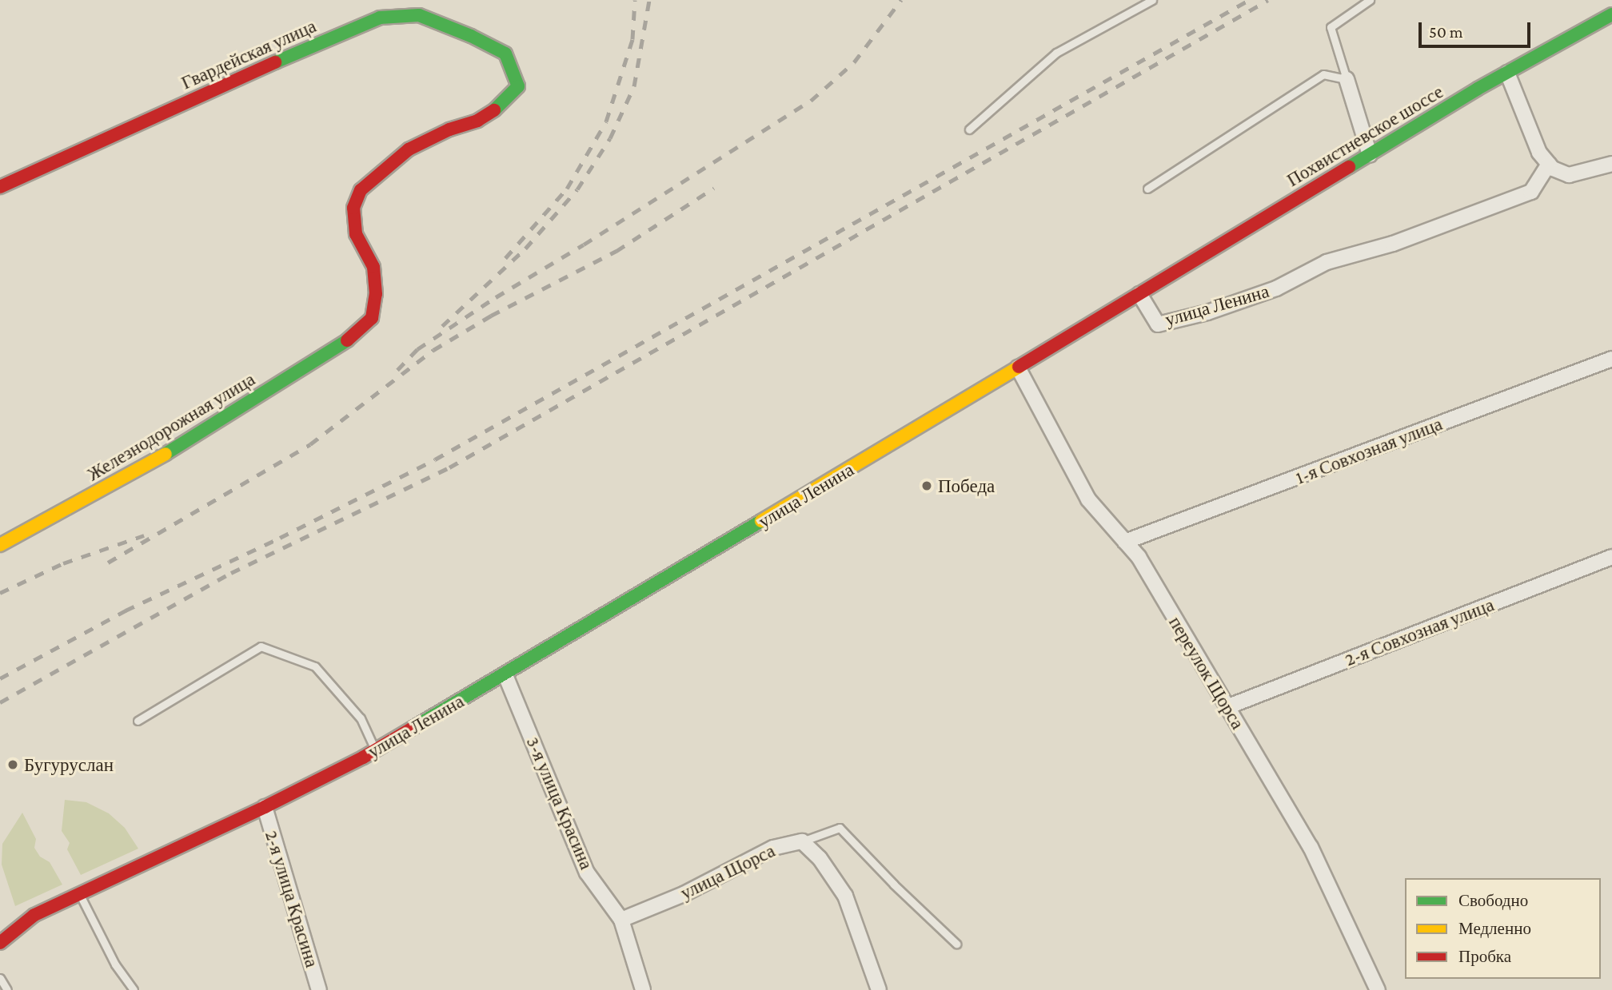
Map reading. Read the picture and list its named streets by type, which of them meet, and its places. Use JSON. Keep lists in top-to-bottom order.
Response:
{
  "streets": {
    "main road": [
      "Гвардейская улица",
      "Похвистневское шоссе",
      "улица Ленина",
      "Железнодорожная улица"
    ],
    "street": [
      "1-я Совхозная улица",
      "2-я Совхозная улица",
      "переулок Щорса",
      "3-я улица Красина",
      "улица Щорса",
      "2-я улица Красина"
    ]
  },
  "crossings": [
    ["Гвардейская улица", "Железнодорожная улица"],
    ["Похвистневское шоссе", "улица Ленина"],
    ["улица Ленина", "переулок Щорса"],
    ["улица Ленина", "3-я улица Красина"],
    ["улица Ленина", "2-я улица Красина"],
    ["1-я Совхозная улица", "переулок Щорса"],
    ["2-я Совхозная улица", "переулок Щорса"],
    ["3-я улица Красина", "улица Щорса"]
  ],
  "places": ["Победа", "Бугуруслан"],
  "legend": ["Свободно", "Медленно", "Пробка"],
  "scale_bar": "50 m"
}
